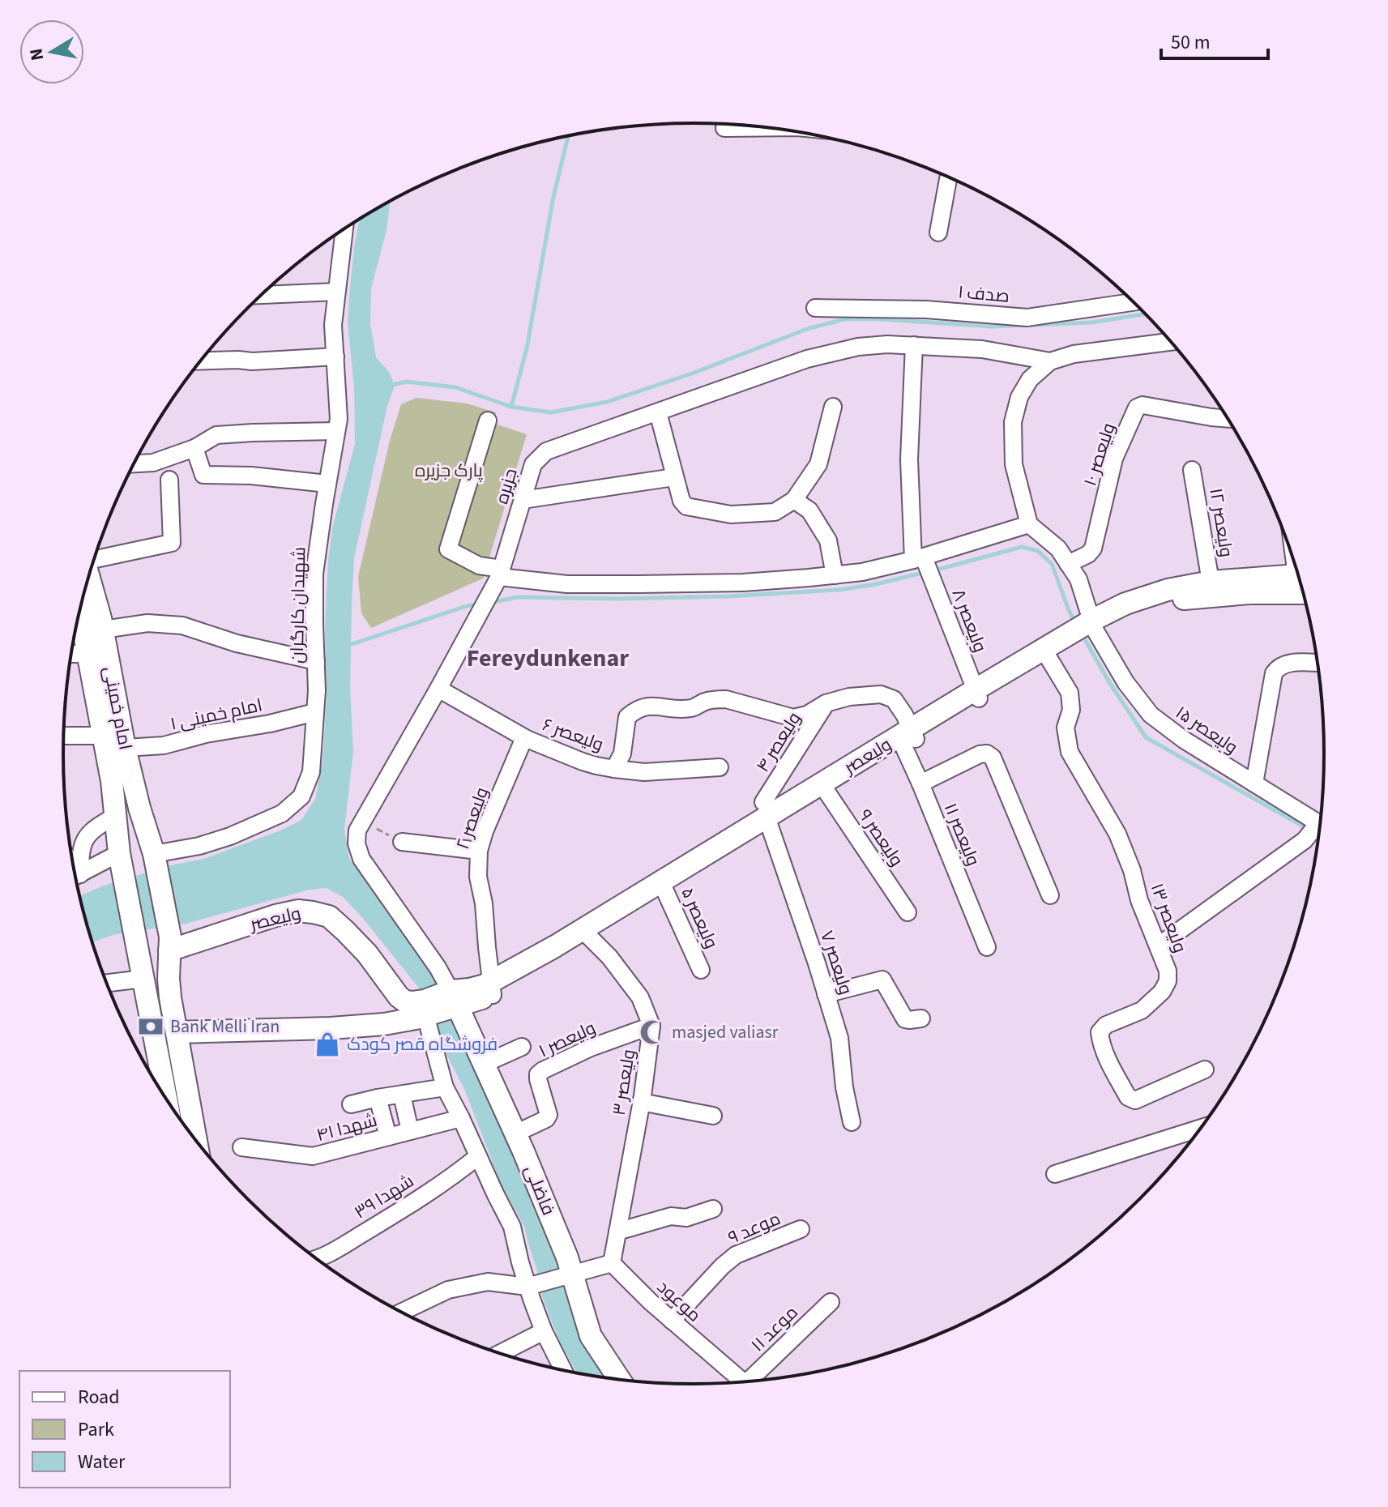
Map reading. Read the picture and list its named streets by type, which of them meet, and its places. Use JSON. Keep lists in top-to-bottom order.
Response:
{
  "streets": {
    "main road": ["امام خمینی", "ولیعصر", "فاضلی"],
    "street": [
      "صدف ۱",
      "ولیعصر ۱۰",
      "جزیره",
      "ولیعصر ۱۲",
      "شهیدان کارگران",
      "ولیعصر ۸",
      "امام خمینی ۱",
      "ولیعصر ۱۵",
      "ولیعصر ۶",
      "ولیعصر ۴",
      "ولیعصر ۲",
      "ولیعصر ۱۱",
      "ولیعصر ۹",
      "ولیعصر ۵",
      "ولیعصر ۱۳",
      "ولیعصر ۷",
      "ولیعصر ۱",
      "ولیعصر ۳",
      "شهدا ۴۱",
      "شهدا ۳۹",
      "موعد ۹",
      "موعود",
      "موعد ۱۱"
    ]
  },
  "crossings": [
    ["جزیره", "ولیعصر ۸"],
    ["جزیره", "ولیعصر ۶"],
    ["جزیره", "ولیعصر"],
    ["جزیره", "فاضلی"],
    ["ولیعصر ۱۲", "ولیعصر"],
    ["شهیدان کارگران", "امام خمینی"],
    ["شهیدان کارگران", "امام خمینی ۱"],
    ["ولیعصر ۸", "ولیعصر"],
    ["امام خمینی", "امام خمینی ۱"],
    ["امام خمینی", "ولیعصر"],
    ["ولیعصر ۱۵", "ولیعصر"],
    ["ولیعصر ۶", "ولیعصر ۴"],
    ["ولیعصر ۶", "ولیعصر"],
    ["ولیعصر ۶", "ولیعصر ۲"],
    ["ولیعصر ۶", "ولیعصر ۱۱"],
    ["ولیعصر ۴", "ولیعصر"],
    ["ولیعصر ۴", "ولیعصر ۷"],
    ["ولیعصر", "ولیعصر ۲"],
    ["ولیعصر", "ولیعصر ۱۱"],
    ["ولیعصر", "ولیعصر ۹"],
    ["ولیعصر", "ولیعصر ۵"],
    ["ولیعصر", "ولیعصر ۱۳"],
    ["ولیعصر", "ولیعصر ۷"],
    ["ولیعصر", "فاضلی"],
    ["ولیعصر ۱", "ولیعصر ۳"],
    ["ولیعصر ۱", "فاضلی"],
    ["ولیعصر ۳", "موعود"],
    ["موعد ۹", "موعود"]
  ],
  "districts": ["Fereydunkenar"],
  "parks": ["پارک جزیره"],
  "places": {
    "bank": ["Bank Melli Iran"],
    "mosque": ["masjed valiasr"],
    "shop": ["فروشگاه قصر کودک"]
  },
  "legend": ["Road", "Park", "Water"],
  "scale_bar": "50 m",
  "north": "left"
}
